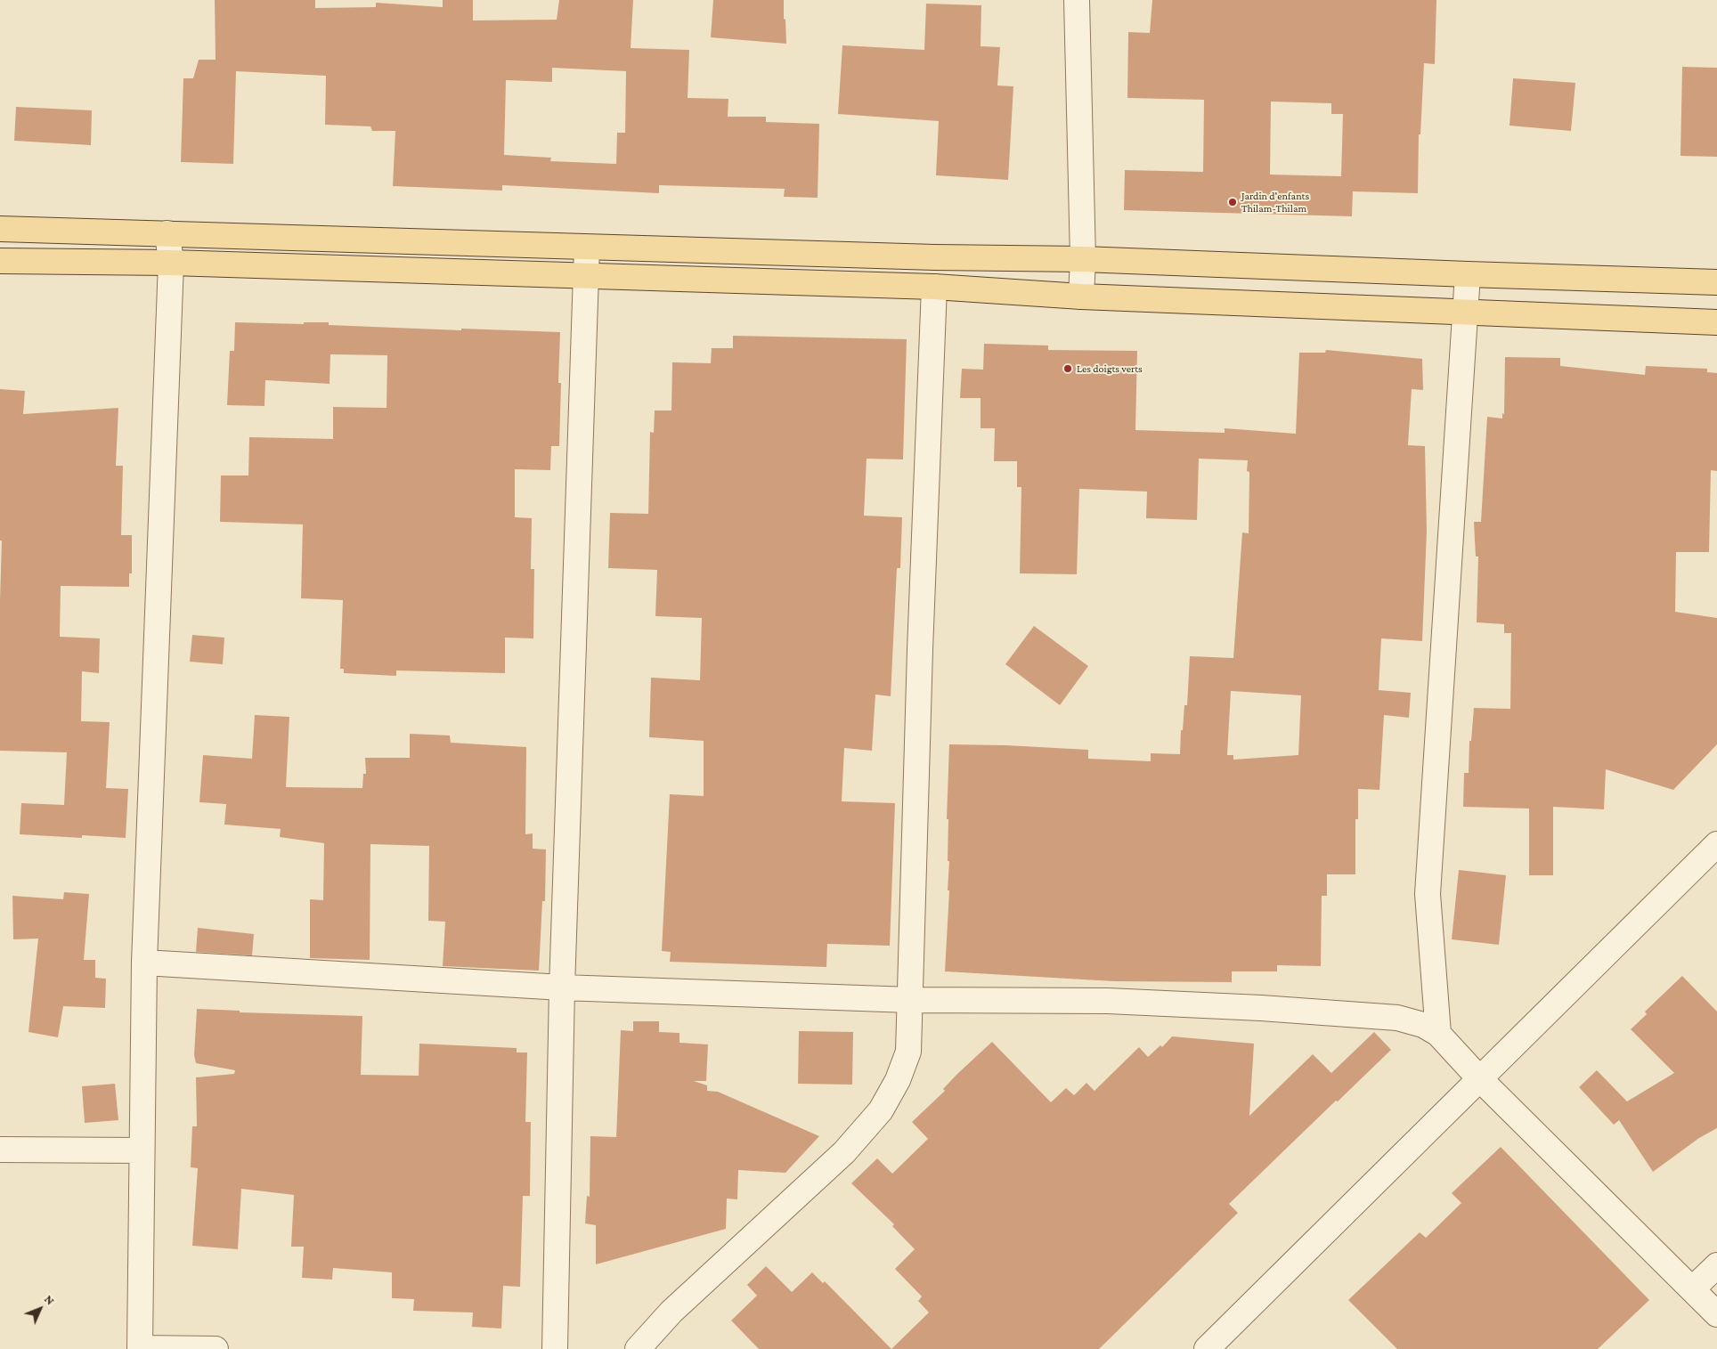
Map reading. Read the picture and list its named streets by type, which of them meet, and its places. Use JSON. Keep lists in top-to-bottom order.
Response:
{
  "places": ["Jardin d'enfants Thilam-Thilam", "Les doigts verts"],
  "north": "top right"
}
